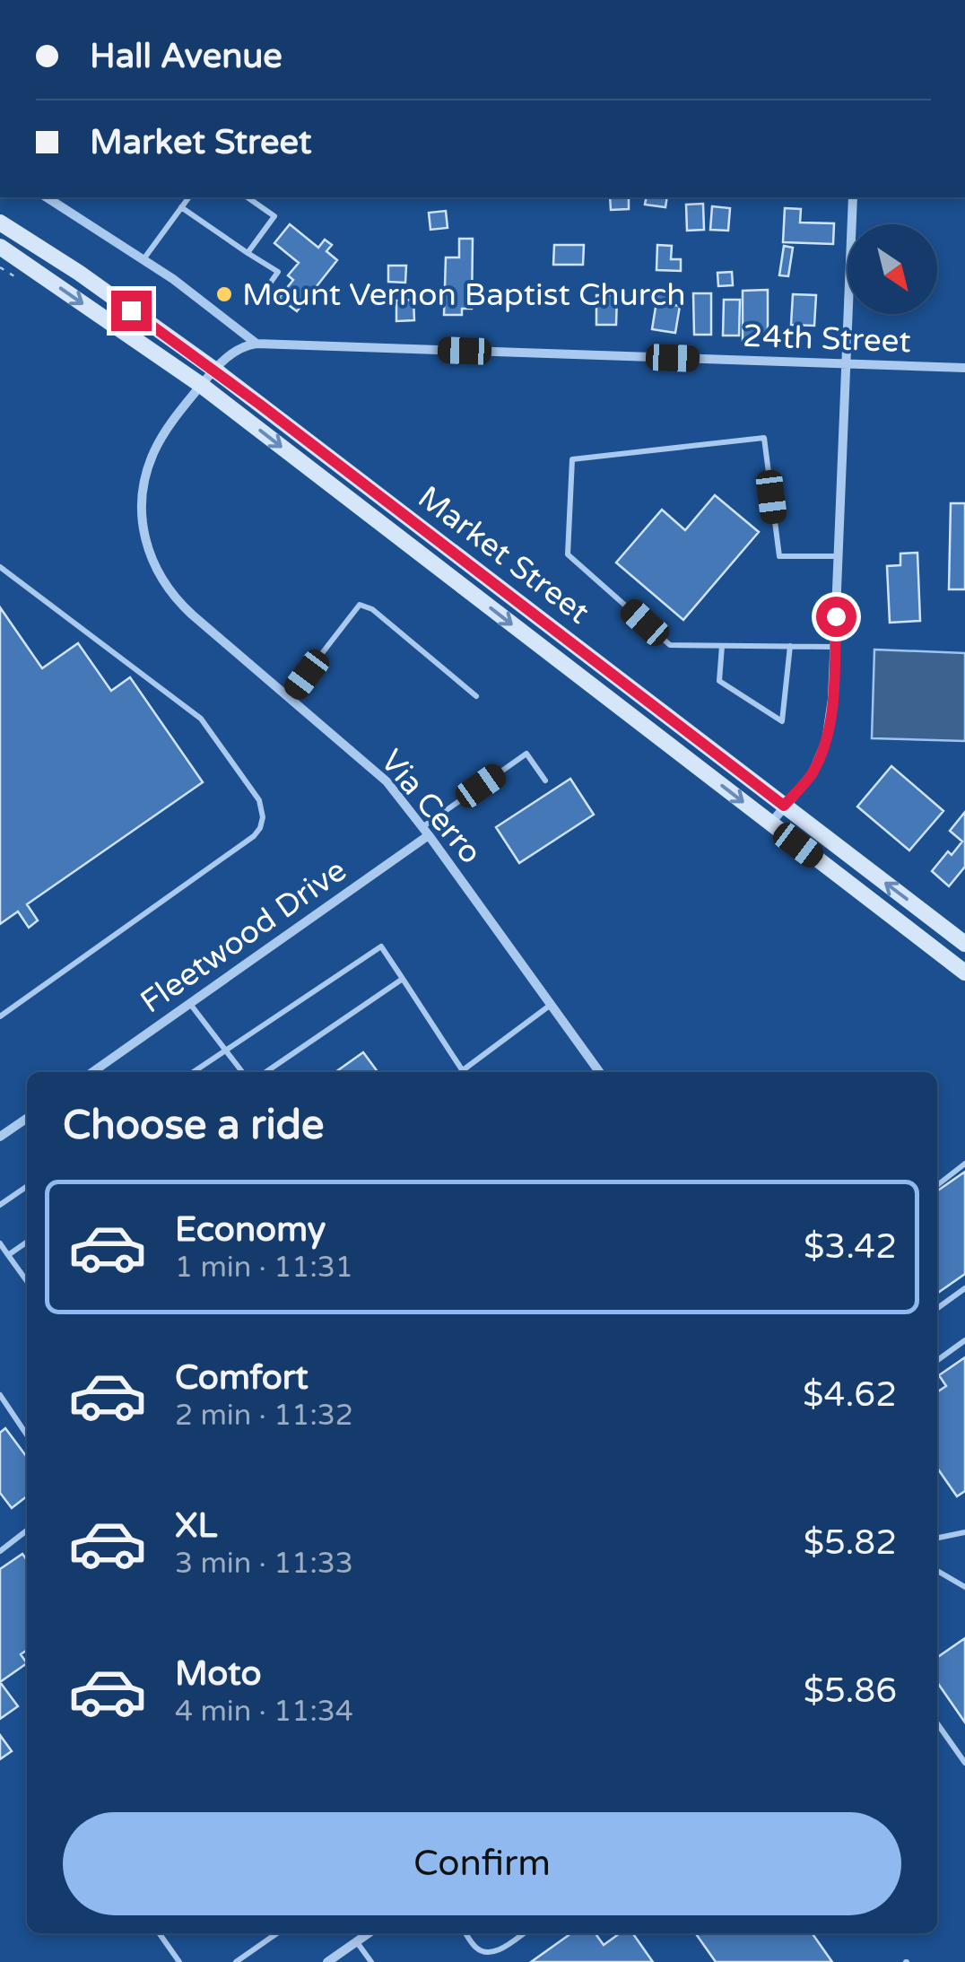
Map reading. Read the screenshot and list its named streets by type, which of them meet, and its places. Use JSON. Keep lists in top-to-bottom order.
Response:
{
  "streets": {
    "main road": ["Market Street"],
    "street": ["24th Street", "Via Cerro", "Fleetwood Drive"]
  },
  "crossings": [
    ["Market Street", "Via Cerro"],
    ["Via Cerro", "Fleetwood Drive"]
  ],
  "places": ["Mount Vernon Baptist Church"],
  "north": "bottom right",
  "page": {
    "banner": ["Hall Avenue", "Market Street"],
    "heading": "Choose a ride",
    "list": [
      {
        "name": "Economy",
        "note": "1 min · 11:31",
        "value": "$3.42"
      },
      {
        "name": "Comfort",
        "note": "2 min · 11:32",
        "value": "$4.62"
      },
      {
        "name": "XL",
        "note": "3 min · 11:33",
        "value": "$5.82"
      },
      {
        "name": "Moto",
        "note": "4 min · 11:34",
        "value": "$5.86"
      }
    ],
    "buttons": "Confirm"
  }
}
